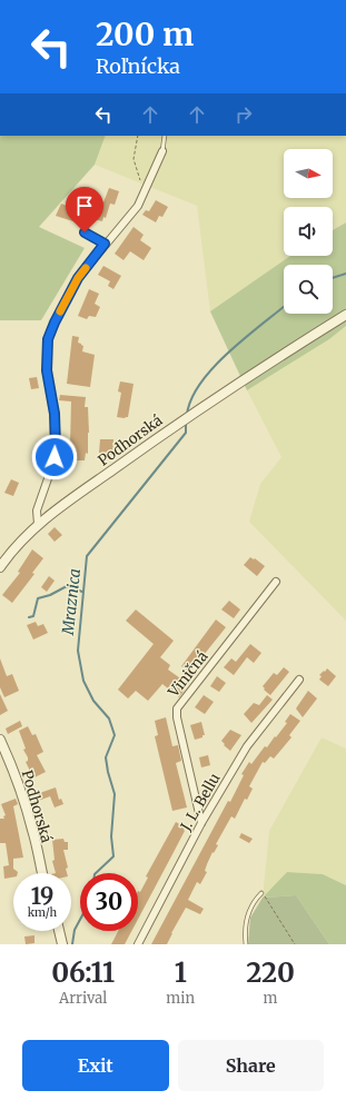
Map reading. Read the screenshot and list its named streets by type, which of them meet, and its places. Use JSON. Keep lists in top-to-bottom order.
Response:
{
  "streets": {
    "street": ["Podhorská", "Viničná", "J. L. Bellu"]
  },
  "crossings": [
    ["Viničná", "J. L. Bellu"]
  ],
  "water": ["Mraznica"],
  "north": "right",
  "page": {
    "turn": ["200 m", "Roľnícka"],
    "speed": "19 km/h",
    "limit": "30",
    "eta": [
      "06:11",
      "Arrival",
      "1",
      "min",
      "220",
      "m"
    ],
    "buttons": ["Exit", "Share"]
  }
}
